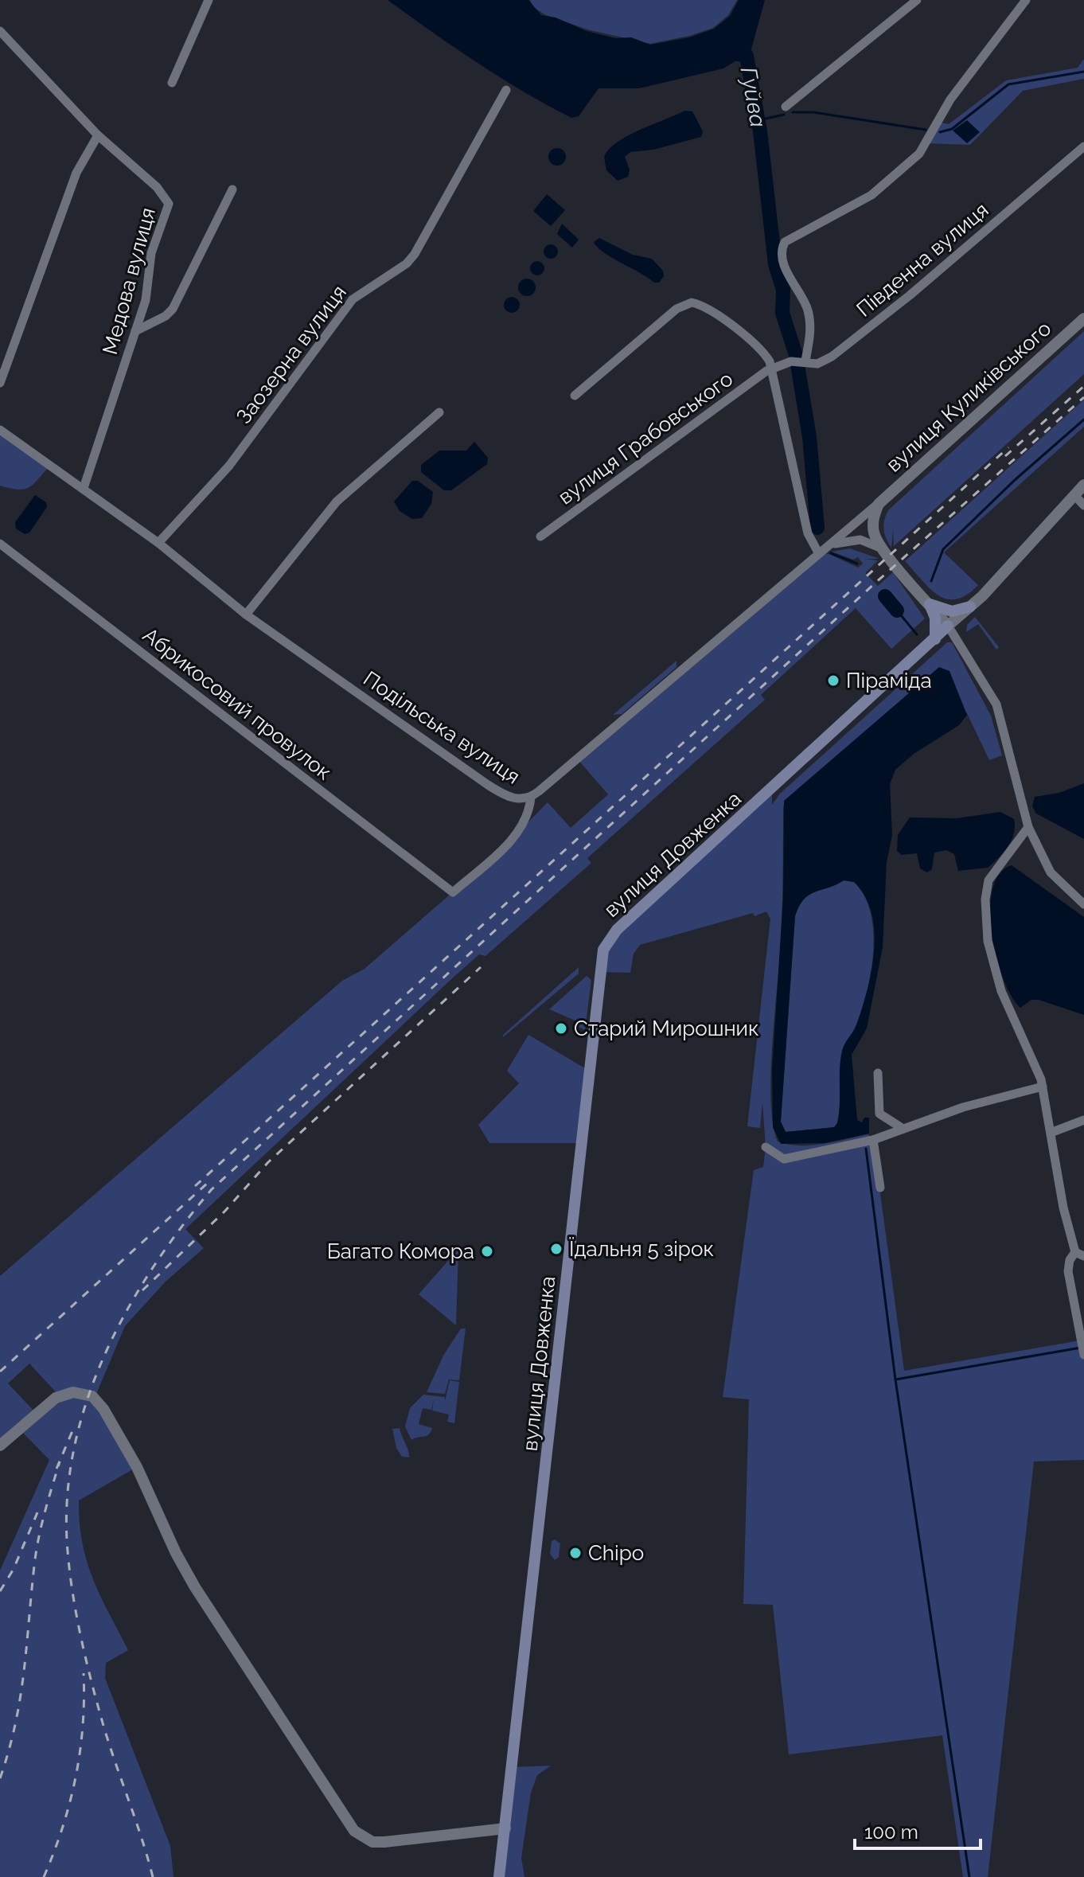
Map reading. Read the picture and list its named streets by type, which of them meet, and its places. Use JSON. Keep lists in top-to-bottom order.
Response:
{
  "streets": {
    "main road": ["вулиця Довженка"],
    "street": [
      "Південна вулиця",
      "Медова вулиця",
      "Заозерна вулиця",
      "вулиця Куликівського",
      "вулиця Грабовського",
      "Абрикосовий провулок",
      "Подільська вулиця"
    ]
  },
  "crossings": [
    ["Південна вулиця", "вулиця Грабовського"],
    ["Медова вулиця", "Подільська вулиця"],
    ["Заозерна вулиця", "Подільська вулиця"],
    ["вулиця Куликівського", "Подільська вулиця"],
    ["Абрикосовий провулок", "Подільська вулиця"]
  ],
  "water": ["Гуйва"],
  "places": [
    "Піраміда",
    "Старий Мирошник",
    "Їдальня 5 зірок",
    "Багато Комора",
    "Chipo"
  ],
  "scale_bar": "100 m"
}
